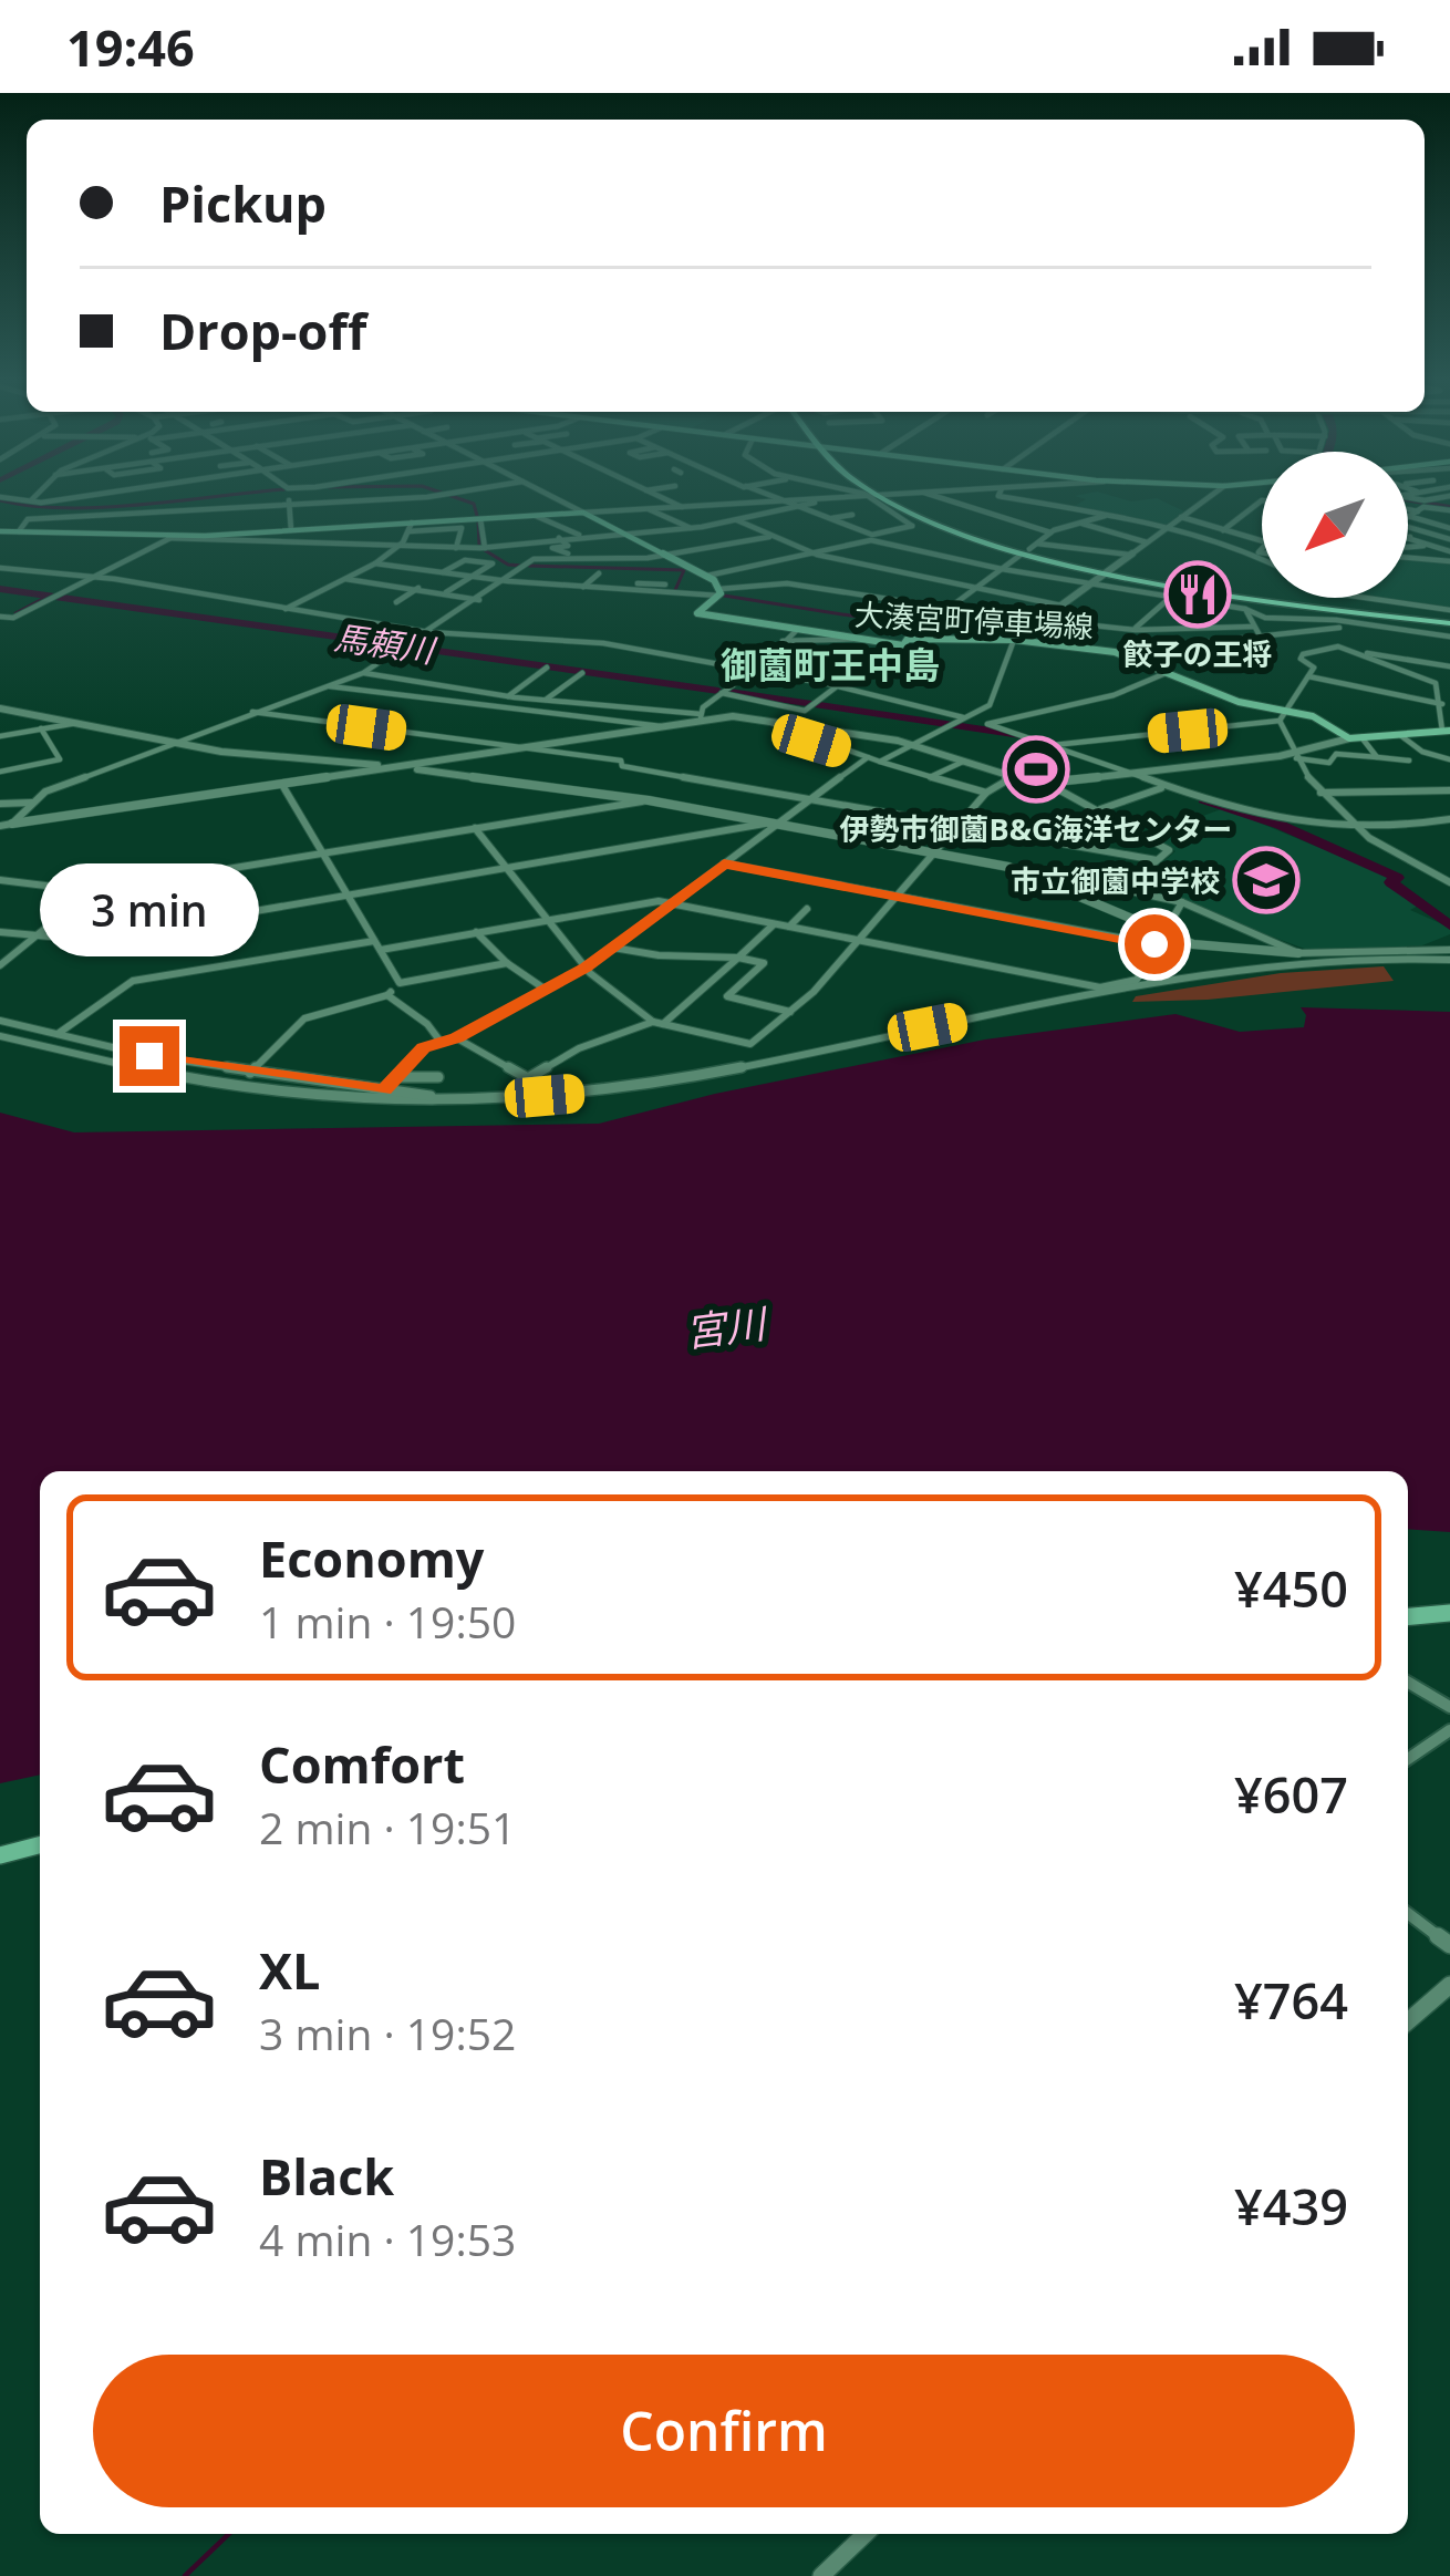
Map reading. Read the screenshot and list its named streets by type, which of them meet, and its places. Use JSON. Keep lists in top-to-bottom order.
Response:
{
  "streets": {
    "main road": ["大湊宮町停車場線"]
  },
  "districts": ["御薗町王中島"],
  "water": ["馬頼川", "宮川"],
  "places": {
    "restaurant": ["餃子の王将"],
    "sports": ["伊勢市御薗B&G海洋センター"],
    "school or university": ["市立御薗中学校"]
  },
  "north": "bottom left",
  "page": {
    "status": "19:46",
    "banner": ["Pickup", "Drop-off"],
    "bubble": "3 min",
    "list": [
      {
        "name": "Economy",
        "note": "1 min · 19:50",
        "value": "¥450"
      },
      {
        "name": "Comfort",
        "note": "2 min · 19:51",
        "value": "¥607"
      },
      {
        "name": "XL",
        "note": "3 min · 19:52",
        "value": "¥764"
      },
      {
        "name": "Black",
        "note": "4 min · 19:53",
        "value": "¥439"
      }
    ],
    "buttons": "Confirm"
  }
}
